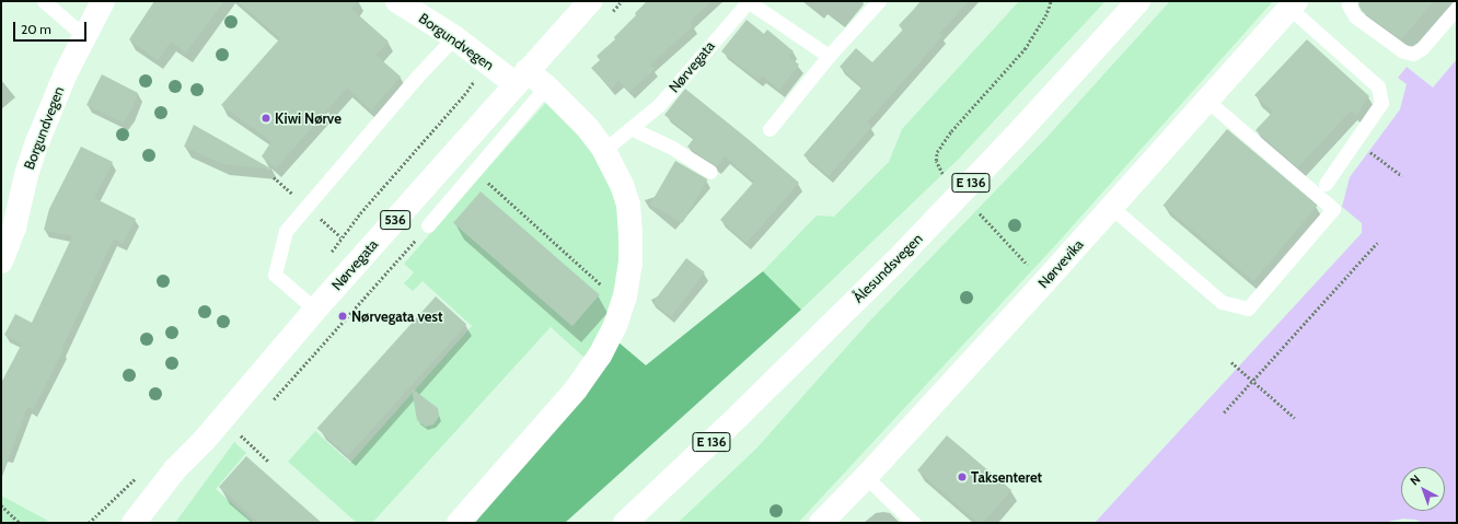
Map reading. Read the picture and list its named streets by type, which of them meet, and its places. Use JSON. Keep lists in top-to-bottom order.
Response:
{
  "streets": {
    "main road": [
      "Borgundvegen",
      "Nørvegata",
      "E 136",
      "536",
      "Nørvevika",
      "Ålesundsvegen"
    ]
  },
  "crossings": [
    ["Borgundvegen", "Nørvegata"]
  ],
  "places": ["Kiwi Nørve", "Nørvegata vest", "Taksenteret"],
  "scale_bar": "20 m",
  "north": "top left"
}
